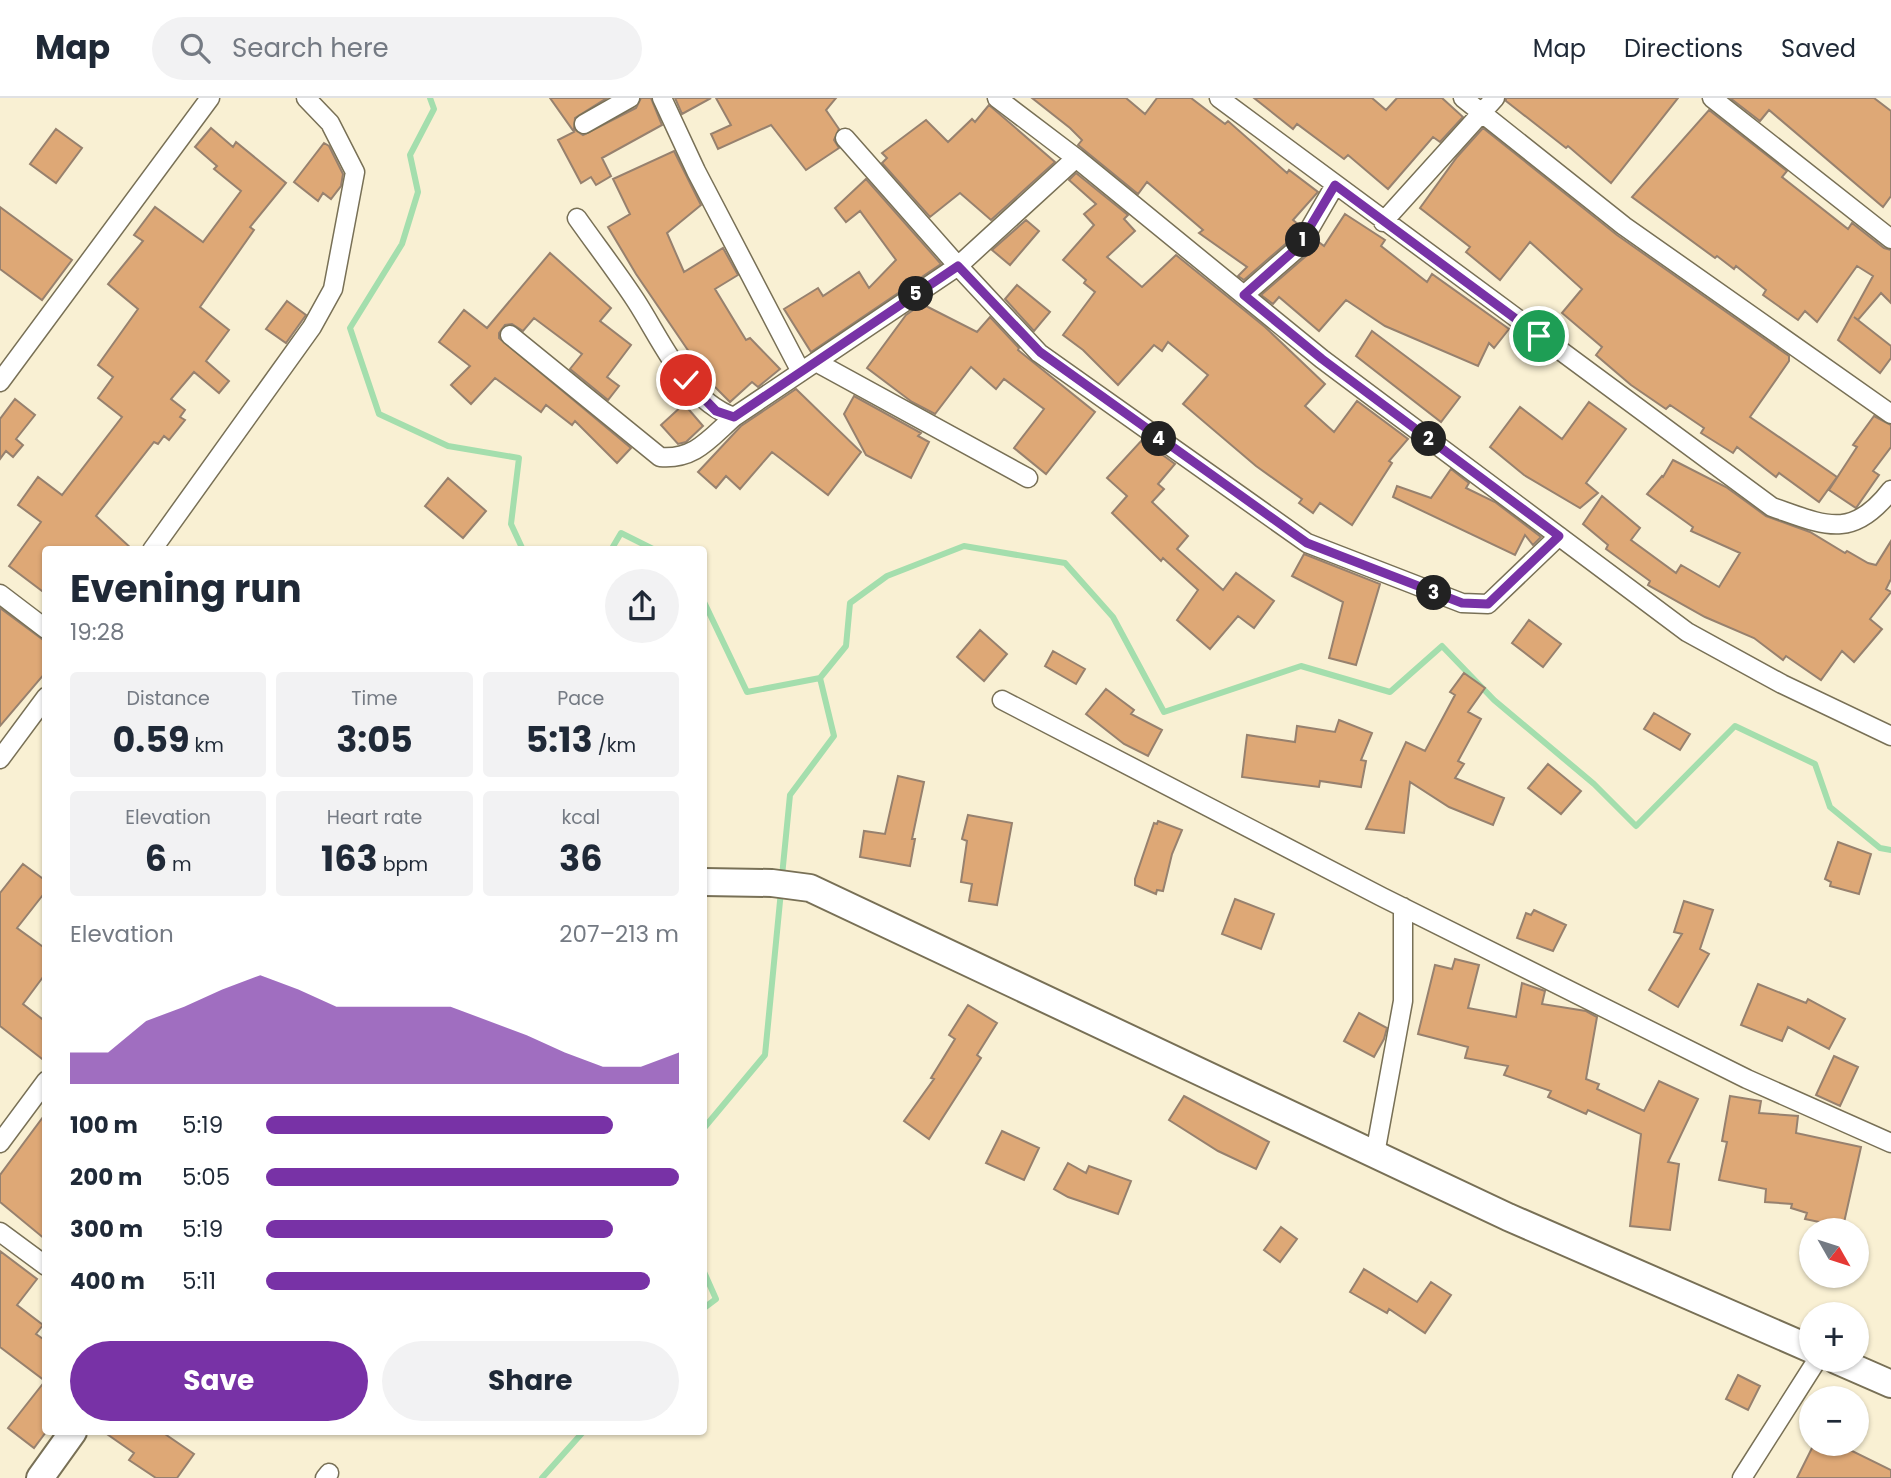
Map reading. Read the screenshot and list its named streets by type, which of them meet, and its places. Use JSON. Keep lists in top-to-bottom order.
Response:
{
  "north": "bottom right",
  "page": {
    "header": "Map",
    "search": "Search here",
    "nav": ["Map", "Directions", "Saved"],
    "pins": [
      "1",
      "5",
      "2",
      "4",
      "3"
    ],
    "heading": ["Evening run", "19:28"],
    "stats": [
      ["Distance", "0.59 km"],
      ["Time", "3:05"],
      ["Pace", "5:13 /km"],
      ["Elevation", "6 m"],
      ["Heart rate", "163 bpm"],
      ["kcal", "36"]
    ],
    "chart": ["Elevation", "207–213 m"],
    "list": [
      {
        "name": "100 m",
        "note": "5:19"
      },
      {
        "name": "200 m",
        "note": "5:05"
      },
      {
        "name": "300 m",
        "note": "5:19"
      },
      {
        "name": "400 m",
        "note": "5:11"
      }
    ],
    "map_buttons": ["+", "−"],
    "buttons": ["Save", "Share"]
  }
}
